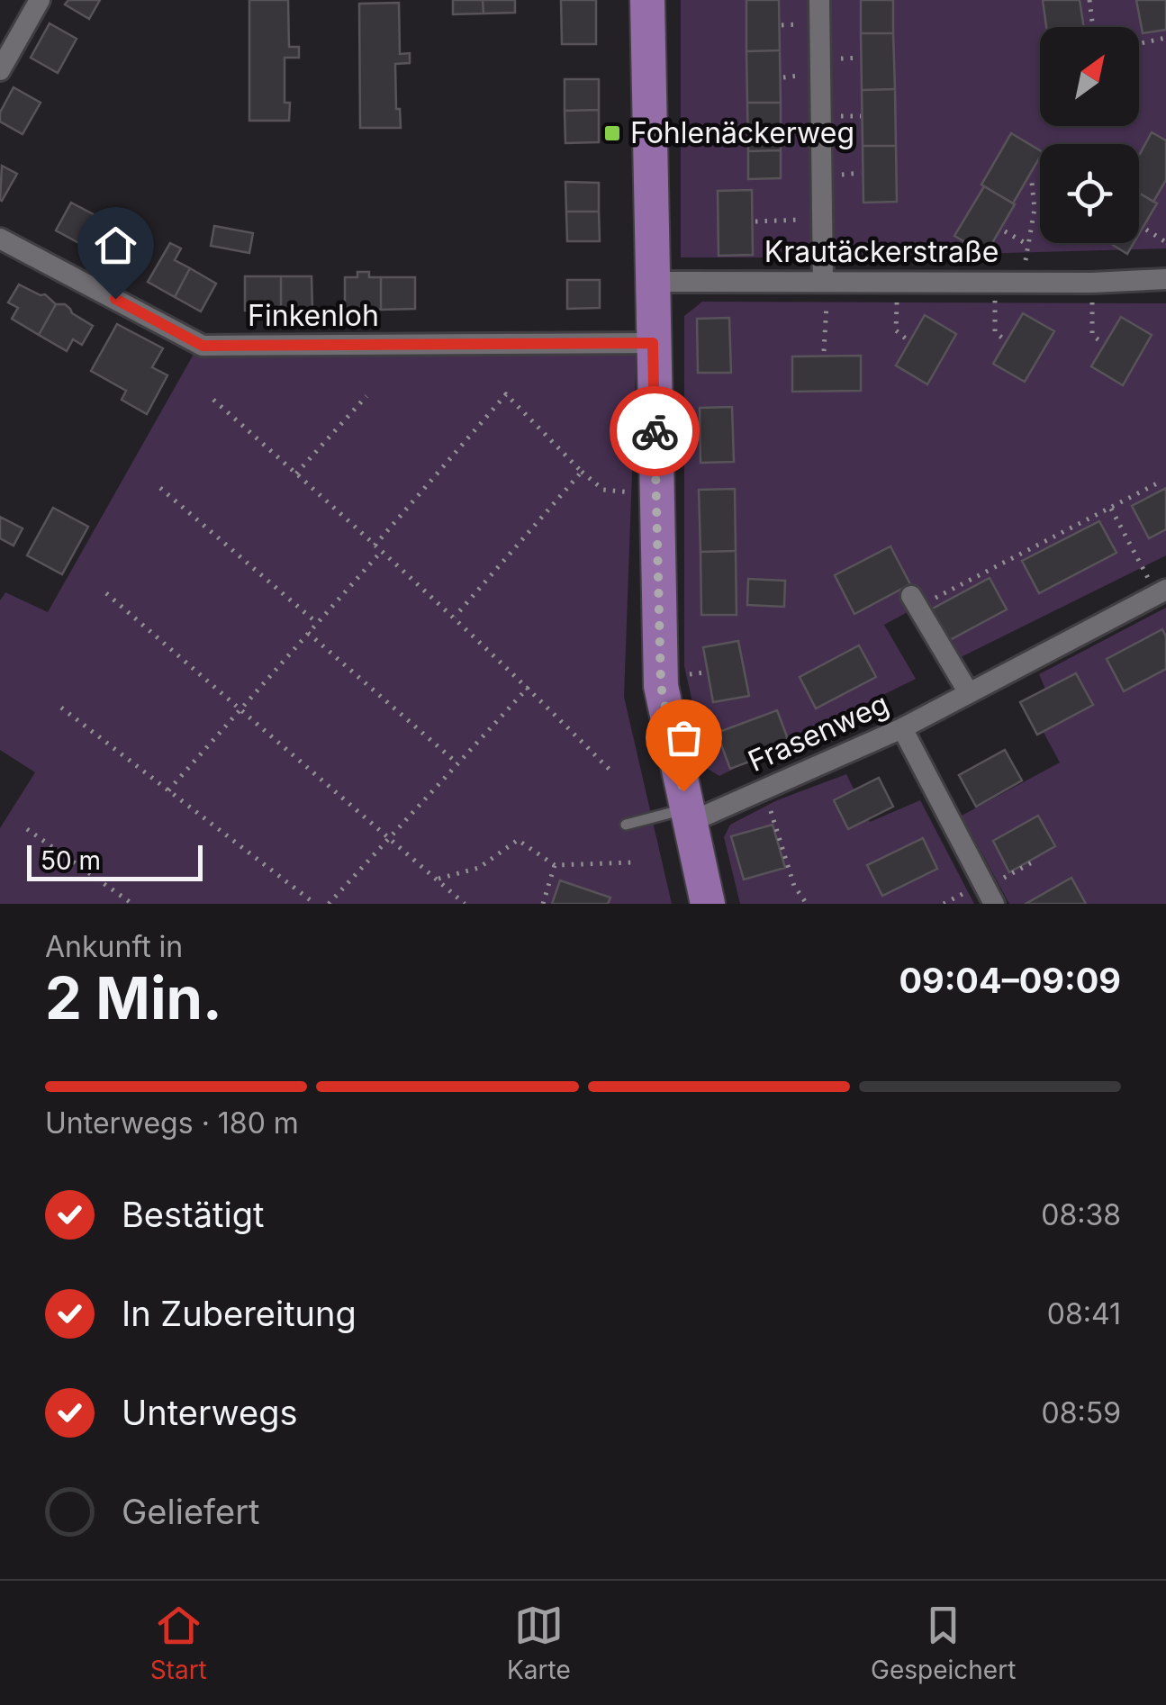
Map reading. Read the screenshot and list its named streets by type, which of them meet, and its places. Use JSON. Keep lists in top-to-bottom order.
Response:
{
  "streets": {
    "street": ["Krautäckerstraße", "Finkenloh", "Frasenweg"]
  },
  "places": {
    "transit": ["Fohlenäckerweg"]
  },
  "scale_bar": "50 m",
  "north": "top right",
  "page": {
    "scale": "50 m",
    "heading": ["2 Min.", "Ankunft in", "09:04–09:09"],
    "bar": "Unterwegs · 180 m",
    "list": [
      ["Bestätigt", "08:38"],
      ["In Zubereitung", "08:41"],
      ["Unterwegs", "08:59"],
      "Geliefert"
    ],
    "tabs": ["Start", "Karte", "Gespeichert"]
  }
}
